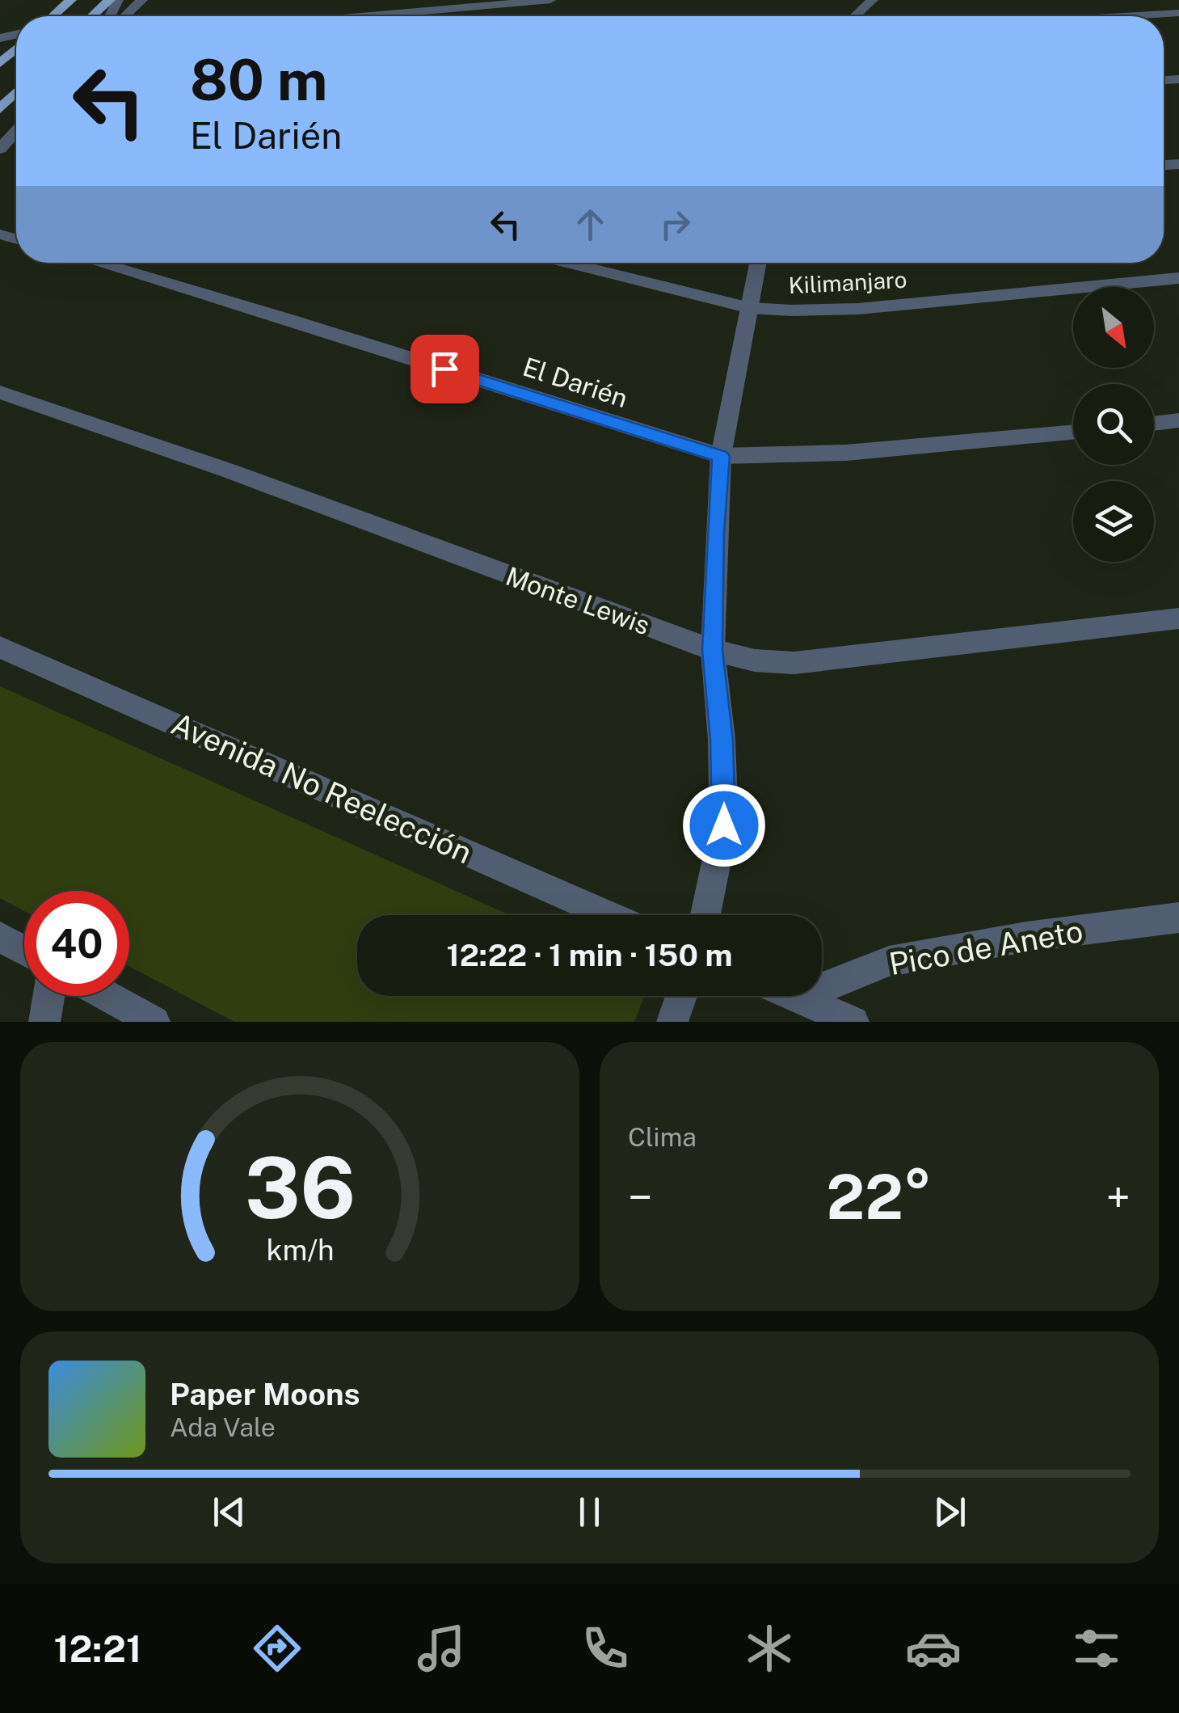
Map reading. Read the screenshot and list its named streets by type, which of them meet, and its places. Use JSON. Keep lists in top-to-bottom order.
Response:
{
  "streets": {
    "street": [
      "Kilimanjaro",
      "El Darién",
      "Monte Lewis",
      "Avenida No Reelección",
      "Pico de Aneto"
    ]
  },
  "north": "bottom right",
  "page": {
    "turn": ["80 m", "El Darién"],
    "limit": "40",
    "trip": "12:22 · 1 min · 150 m",
    "tile": "Clima",
    "heat": ["−", "22°", "+"],
    "song": ["Paper Moons", "Ada Vale"],
    "tabs": "12:21",
    "gauge": ["36", "km/h"]
  }
}
